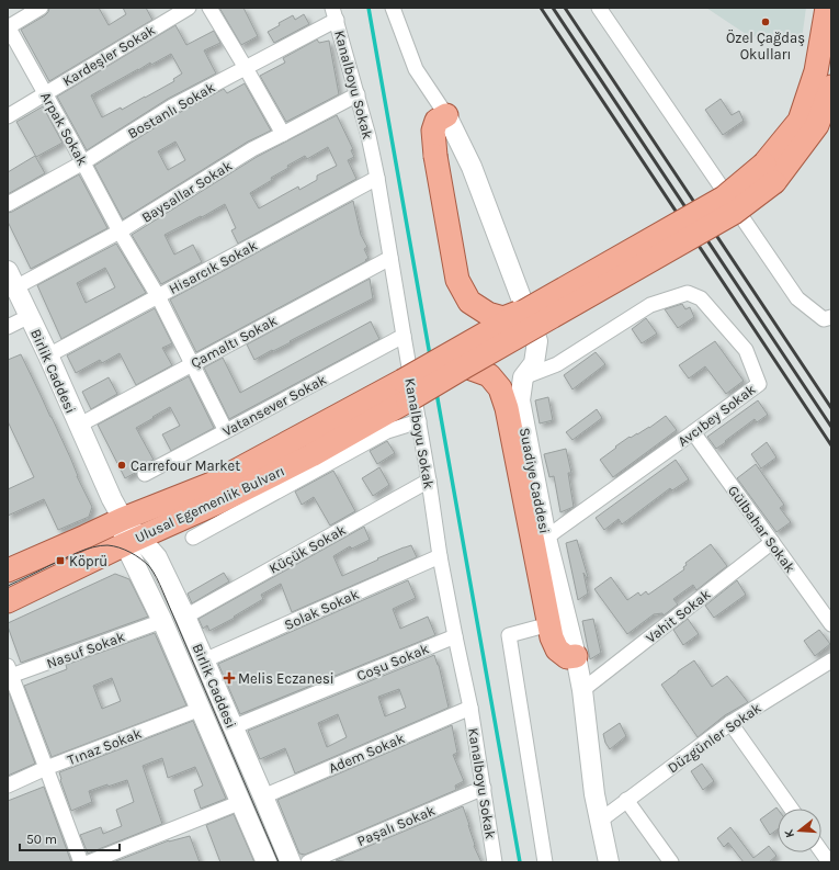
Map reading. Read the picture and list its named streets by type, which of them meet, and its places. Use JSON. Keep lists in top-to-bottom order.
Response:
{
  "streets": {
    "main road": ["Birlik Caddesi", "Suadiye Caddesi", "Ulusal Egemenlik Bulvarı"],
    "street": [
      "Kardeşler Sokak",
      "Kanalboyu Sokak",
      "Bostanlı Sokak",
      "Arpak Sokak",
      "Baysallar Sokak",
      "Hisarcık Sokak",
      "Çamaltı Sokak",
      "Vatansever Sokak",
      "Avcıbey Sokak",
      "Gülbahar Sokak",
      "Küçük Sokak",
      "Solak Sokak",
      "Vahit Sokak",
      "Nasuf Sokak",
      "Coşu Sokak",
      "Düzgünler Sokak",
      "Tınaz Sokak",
      "Adem Sokak",
      "Paşalı Sokak"
    ]
  },
  "crossings": [
    ["Kardeşler Sokak", "Arpak Sokak"],
    ["Kanalboyu Sokak", "Bostanlı Sokak"],
    ["Kanalboyu Sokak", "Baysallar Sokak"],
    ["Kanalboyu Sokak", "Hisarcık Sokak"],
    ["Kanalboyu Sokak", "Çamaltı Sokak"],
    ["Kanalboyu Sokak", "Vatansever Sokak"],
    ["Kanalboyu Sokak", "Küçük Sokak"],
    ["Kanalboyu Sokak", "Solak Sokak"],
    ["Kanalboyu Sokak", "Coşu Sokak"],
    ["Kanalboyu Sokak", "Adem Sokak"],
    ["Kanalboyu Sokak", "Paşalı Sokak"],
    ["Bostanlı Sokak", "Arpak Sokak"],
    ["Arpak Sokak", "Baysallar Sokak"],
    ["Arpak Sokak", "Hisarcık Sokak"],
    ["Arpak Sokak", "Çamaltı Sokak"],
    ["Arpak Sokak", "Vatansever Sokak"],
    ["Baysallar Sokak", "Birlik Caddesi"],
    ["Hisarcık Sokak", "Birlik Caddesi"],
    ["Çamaltı Sokak", "Birlik Caddesi"],
    ["Birlik Caddesi", "Ulusal Egemenlik Bulvarı"],
    ["Birlik Caddesi", "Küçük Sokak"],
    ["Birlik Caddesi", "Solak Sokak"],
    ["Birlik Caddesi", "Nasuf Sokak"],
    ["Birlik Caddesi", "Coşu Sokak"],
    ["Birlik Caddesi", "Tınaz Sokak"],
    ["Birlik Caddesi", "Adem Sokak"],
    ["Avcıbey Sokak", "Suadiye Caddesi"],
    ["Avcıbey Sokak", "Gülbahar Sokak"],
    ["Suadiye Caddesi", "Vahit Sokak"],
    ["Suadiye Caddesi", "Düzgünler Sokak"],
    ["Gülbahar Sokak", "Vahit Sokak"]
  ],
  "places": {
    "other": ["Özel Çağdaş Okulları", "Carrefour Market"],
    "transit": ["Köprü"],
    "health": ["Melis Eczanesi"]
  },
  "scale_bar": "50 m",
  "north": "left"
}
